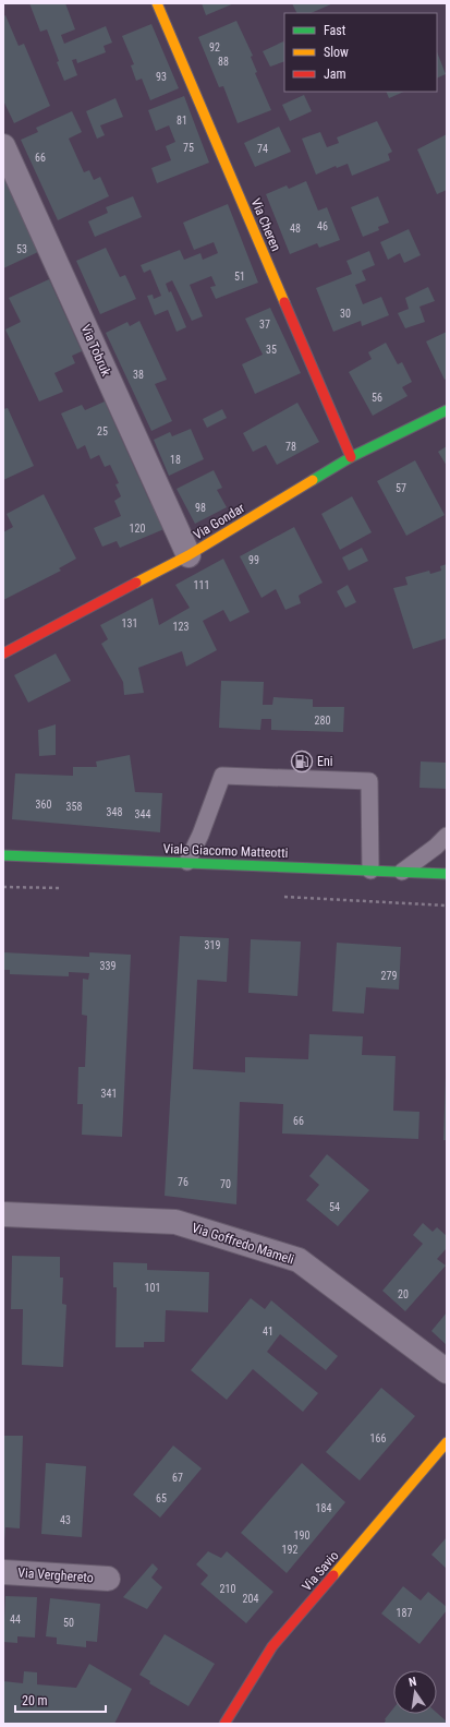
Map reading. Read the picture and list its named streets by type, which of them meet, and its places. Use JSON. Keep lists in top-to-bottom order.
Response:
{
  "streets": {
    "street": [
      "Via Cheren",
      "Via Tobruk",
      "Via Gondar",
      "Viale Giacomo Matteotti",
      "Via Goffredo Mameli",
      "Via Savio",
      "Via Verghereto"
    ]
  },
  "crossings": [
    ["Via Cheren", "Via Gondar"],
    ["Via Tobruk", "Via Gondar"]
  ],
  "places": {
    "fuel station": ["Eni"]
  },
  "house_numbers": [
    "92",
    "88",
    "93",
    "81",
    "75",
    "74",
    "66",
    "46",
    "48",
    "53",
    "51",
    "30",
    "37",
    "35",
    "38",
    "56",
    "25",
    "78",
    "18",
    "57",
    "98",
    "120",
    "99",
    "111",
    "131",
    "123",
    "280",
    "360",
    "358",
    "348",
    "344",
    "319",
    "339",
    "279",
    "341",
    "66",
    "76",
    "70",
    "54",
    "101",
    "20",
    "41",
    "166",
    "67",
    "65",
    "184",
    "43",
    "190",
    "192",
    "210",
    "204",
    "187",
    "44",
    "50"
  ],
  "legend": ["Fast", "Slow", "Jam"],
  "scale_bar": "20 m",
  "north": "top"
}
